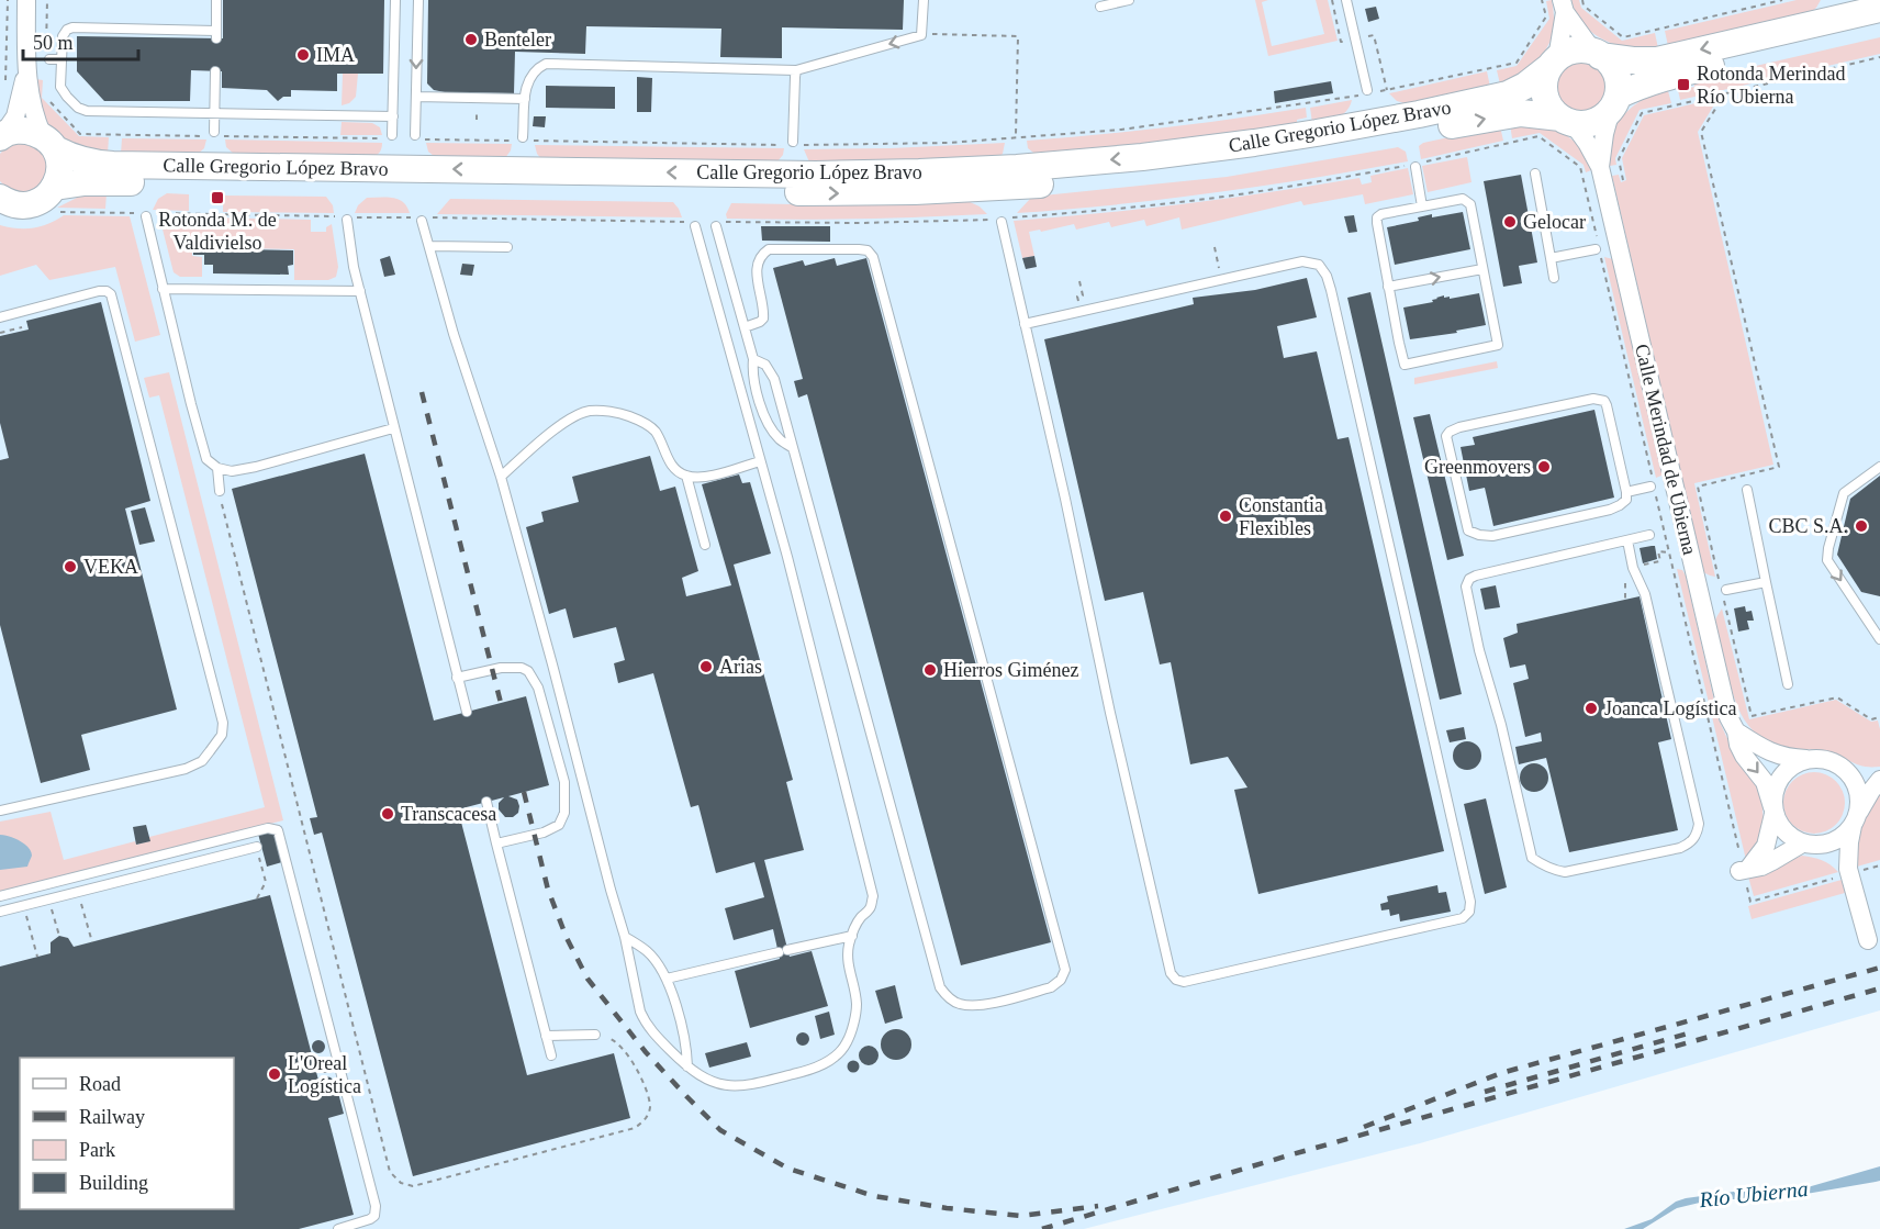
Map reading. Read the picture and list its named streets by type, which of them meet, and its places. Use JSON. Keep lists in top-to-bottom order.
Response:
{
  "streets": {
    "main road": ["Calle Gregorio López Bravo"],
    "street": ["Calle Merindad de Ubierna"]
  },
  "crossings": [
    ["Calle Gregorio López Bravo", "Calle Merindad de Ubierna"]
  ],
  "water": ["Río Ubierna"],
  "places": {
    "other": [
      "Benteler",
      "IMA",
      "Gelocar",
      "Greenmovers",
      "Constantia Flexibles",
      "CBC S.A.",
      "VEKA",
      "Arias",
      "Hierros Giménez",
      "Joanca Logística",
      "Transcacesa",
      "L'Oreal Logística"
    ],
    "transit": ["Rotonda Merindad Río Ubierna", "Rotonda M. de Valdivielso"]
  },
  "legend": [
    "Road",
    "Railway",
    "Park",
    "Building"
  ],
  "scale_bar": "50 m"
}
